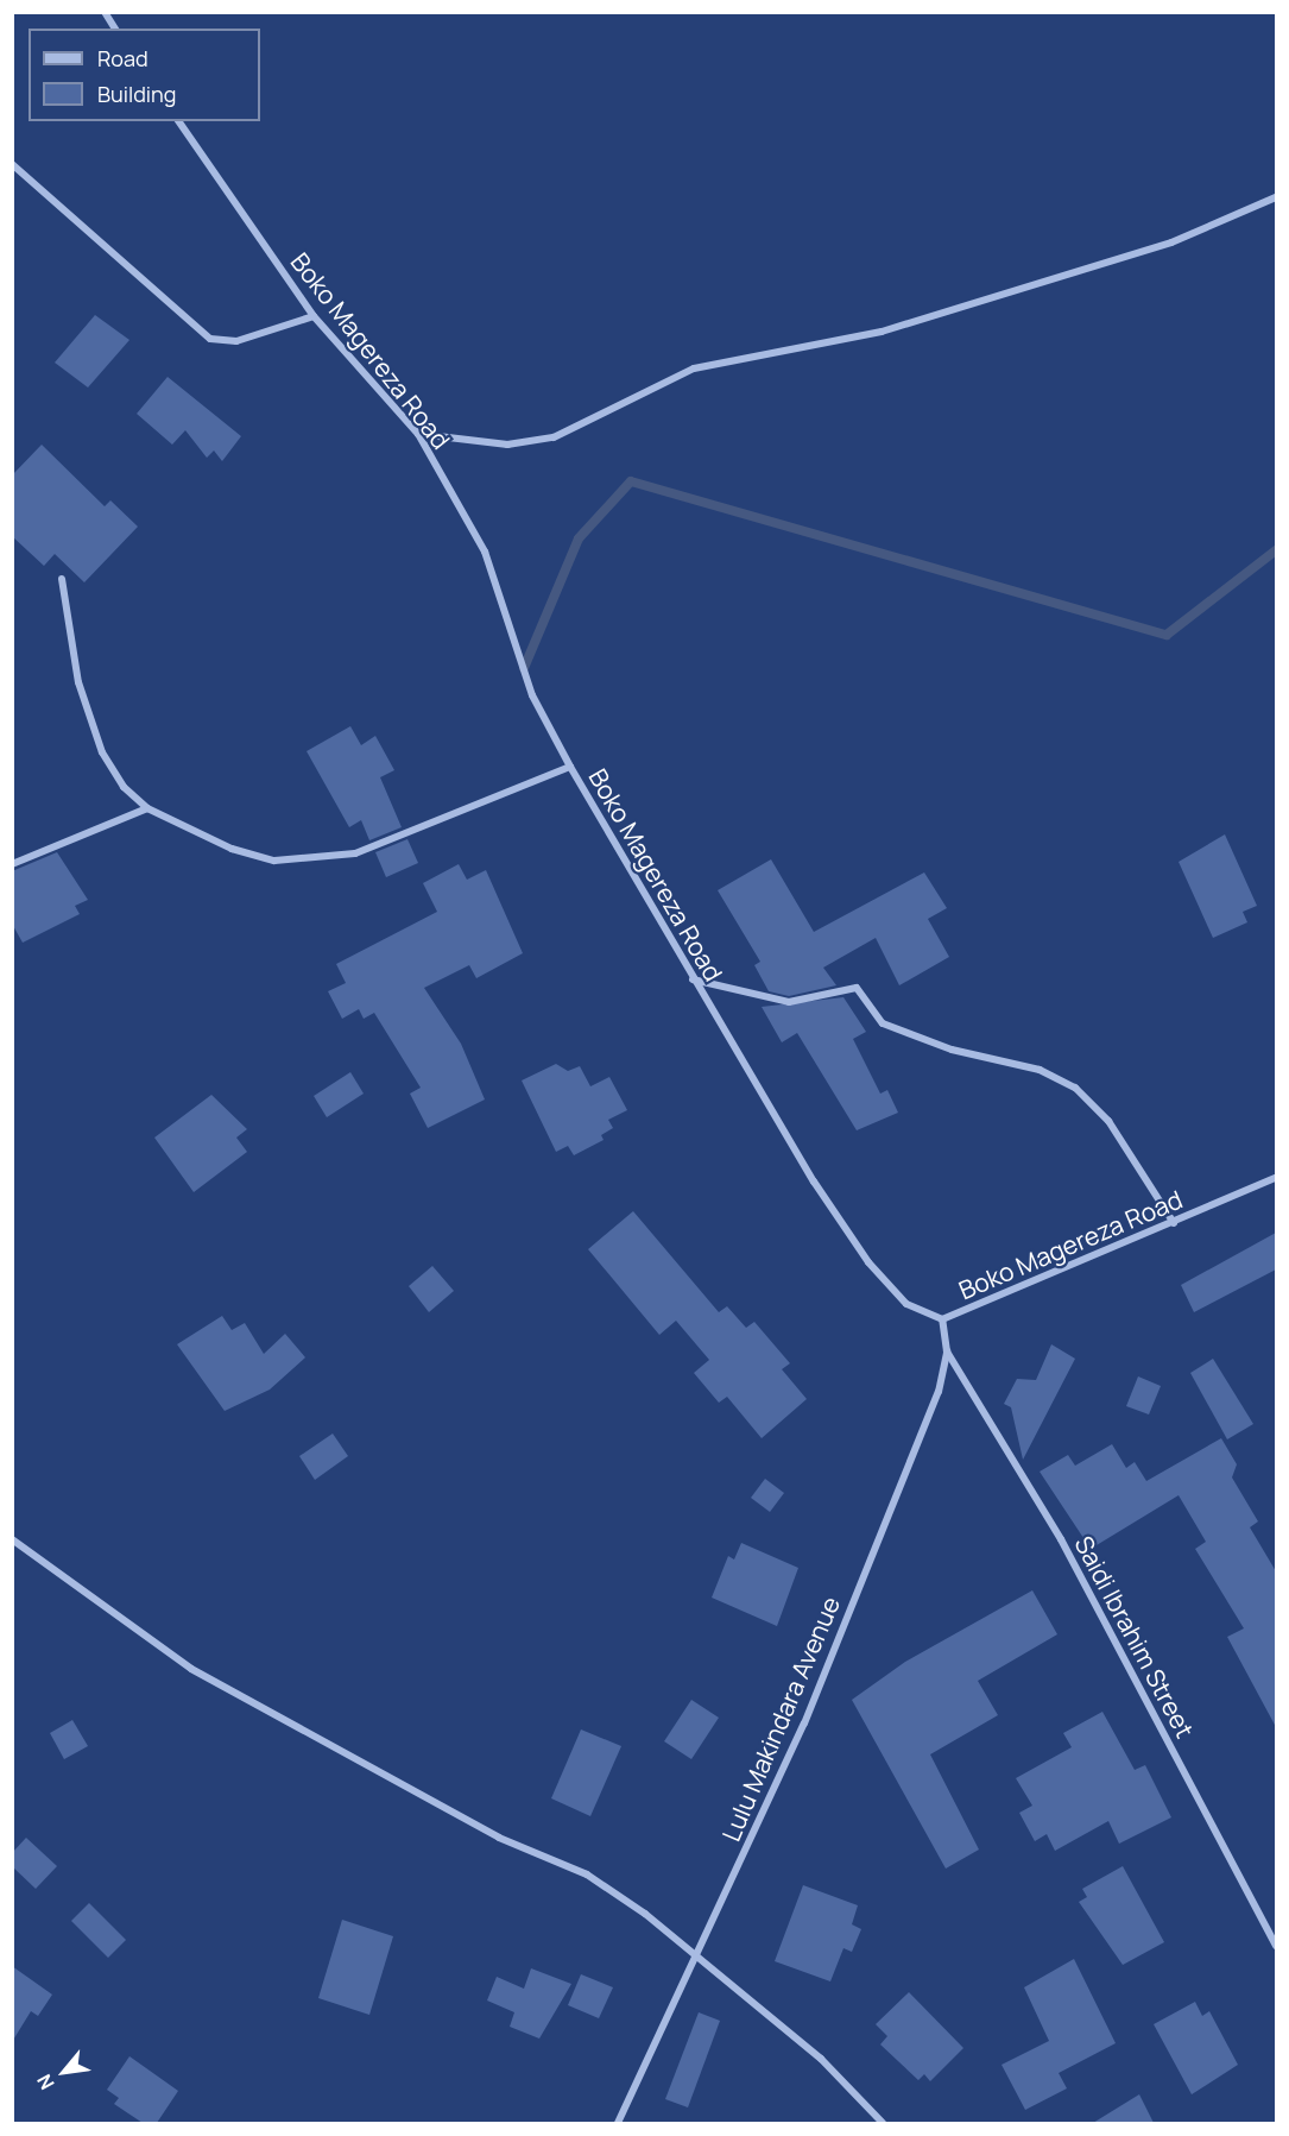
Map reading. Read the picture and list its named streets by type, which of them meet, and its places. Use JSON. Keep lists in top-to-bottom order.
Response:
{
  "streets": {
    "street": ["Boko Magereza Road", "Saidi Ibrahim Street", "Lulu Makindara Avenue"]
  },
  "crossings": [
    ["Boko Magereza Road", "Lulu Makindara Avenue"],
    ["Saidi Ibrahim Street", "Lulu Makindara Avenue"]
  ],
  "legend": ["Road", "Building"],
  "north": "bottom left"
}
